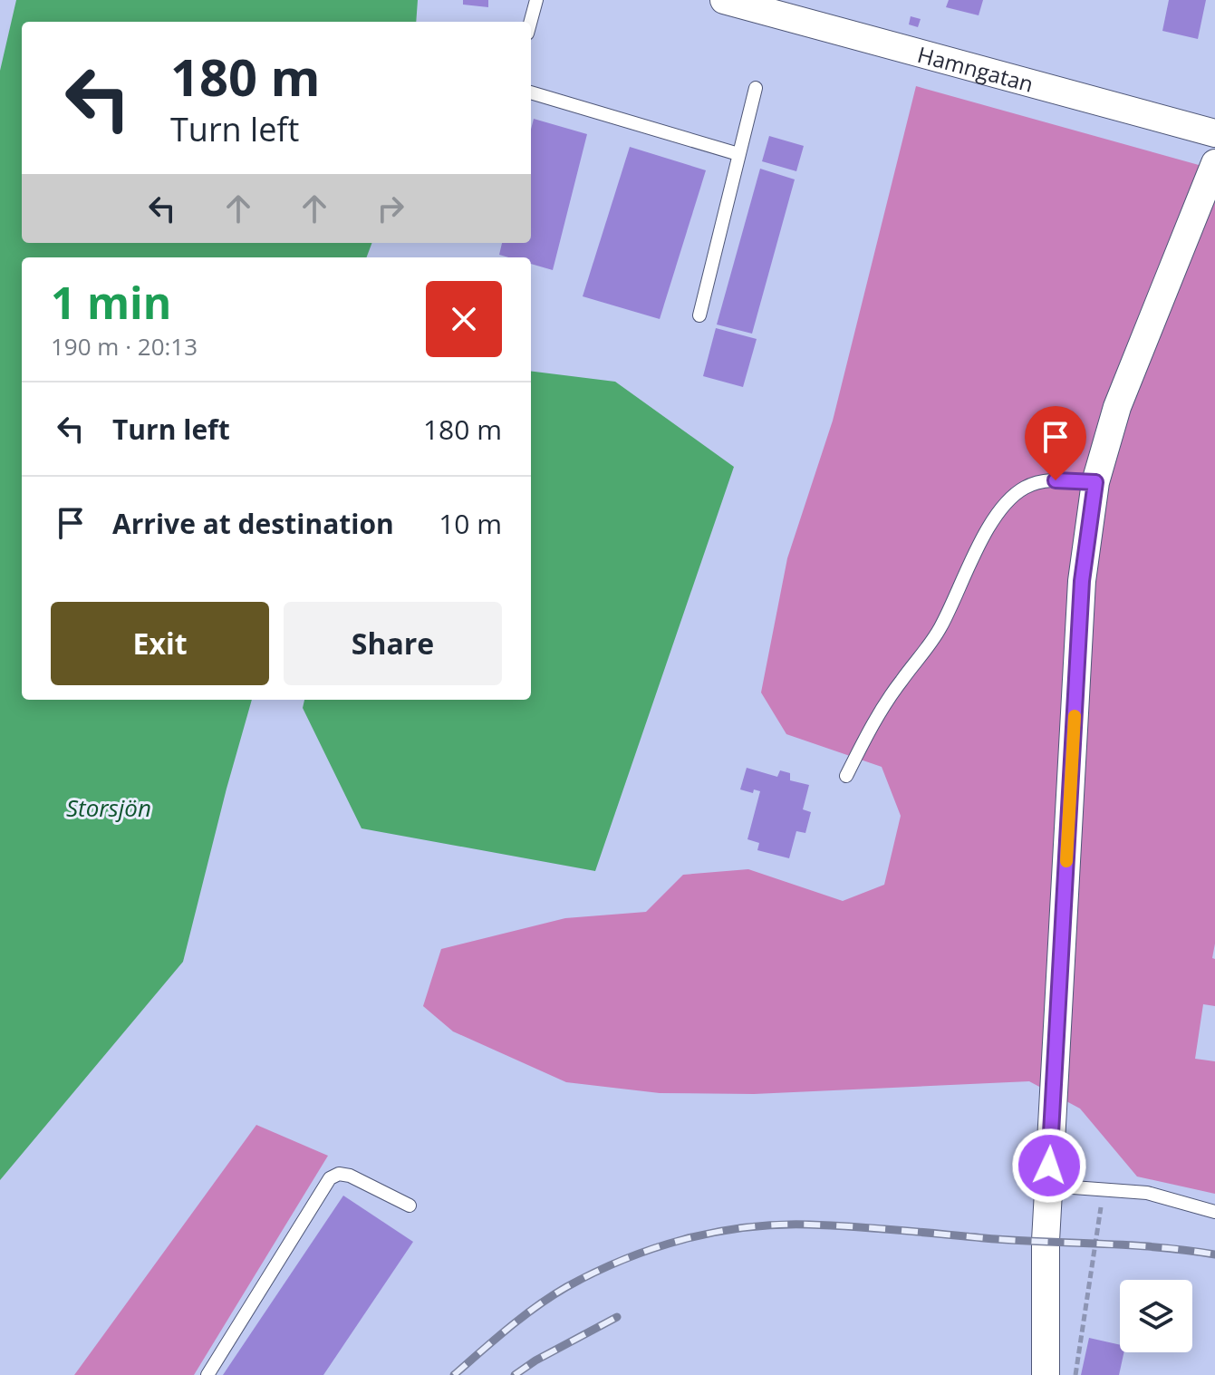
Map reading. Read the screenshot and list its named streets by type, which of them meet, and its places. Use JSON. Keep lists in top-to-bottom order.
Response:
{
  "streets": {
    "street": ["Hamngatan"]
  },
  "water": ["Storsjön"],
  "page": {
    "turn": ["180 m", "Turn left"],
    "heading": ["1 min", "190 m · 20:13"],
    "list": [
      {
        "name": "Turn left",
        "value": "180 m"
      },
      {
        "name": "Arrive at destination",
        "value": "10 m"
      }
    ],
    "buttons": ["Exit", "Share"]
  }
}
